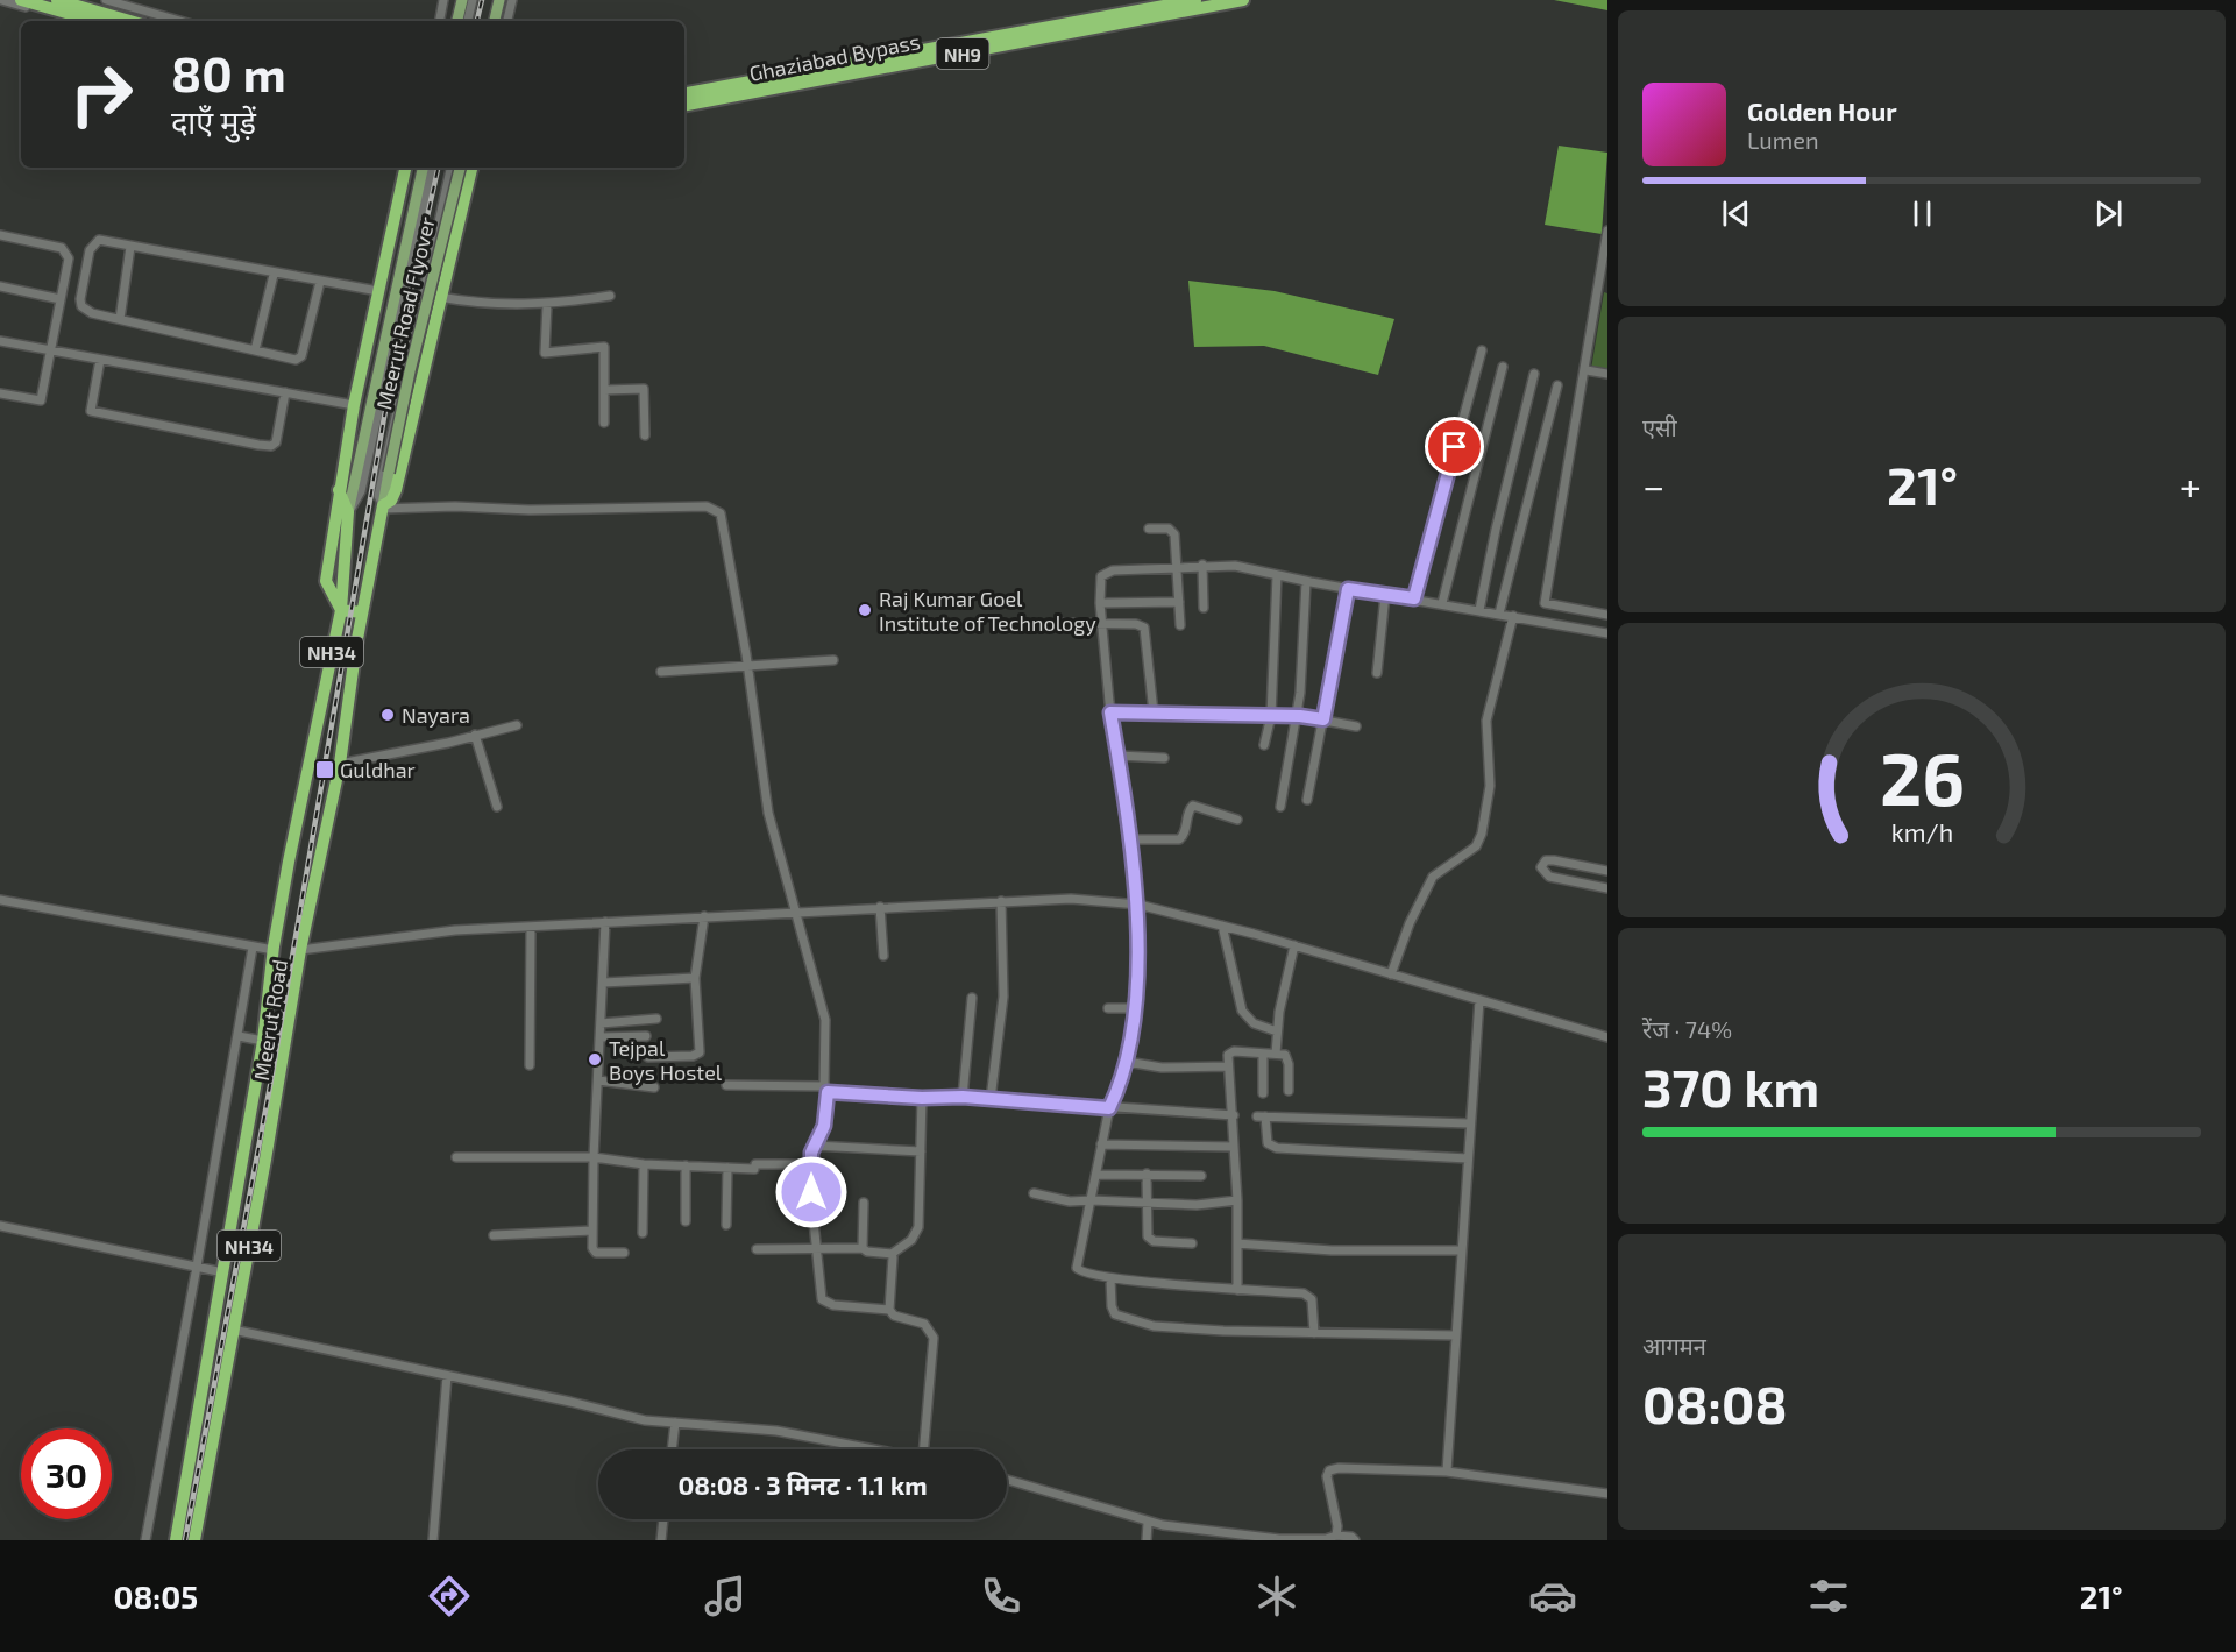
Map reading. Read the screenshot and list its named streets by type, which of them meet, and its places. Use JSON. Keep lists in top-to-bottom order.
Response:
{
  "streets": {
    "highway": [
      "NH9",
      "Ghaziabad Bypass",
      "NH34",
      "Meerut Road"
    ],
    "main road": ["Meerut Road Flyover"]
  },
  "crossings": [
    ["Meerut Road Flyover", "Meerut Road"]
  ],
  "places": {
    "other": ["Raj Kumar Goel Institute of Technology", "Nayara", "Tejpal Boys Hostel"],
    "transit": ["Guldhar"]
  },
  "page": {
    "turn": ["80 m", "दाएँ मुड़ें"],
    "song": ["Golden Hour", "Lumen"],
    "tile": [
      "एसी",
      ["रेंज · 74%", "370 km"],
      ["आगमन", "08:08"]
    ],
    "heat": ["−", "21°", "+"],
    "limit": "30",
    "trip": "08:08 · 3 मिनट · 1.1 km",
    "tabs": ["08:05", "21°"],
    "gauge": ["26", "km/h"]
  }
}
